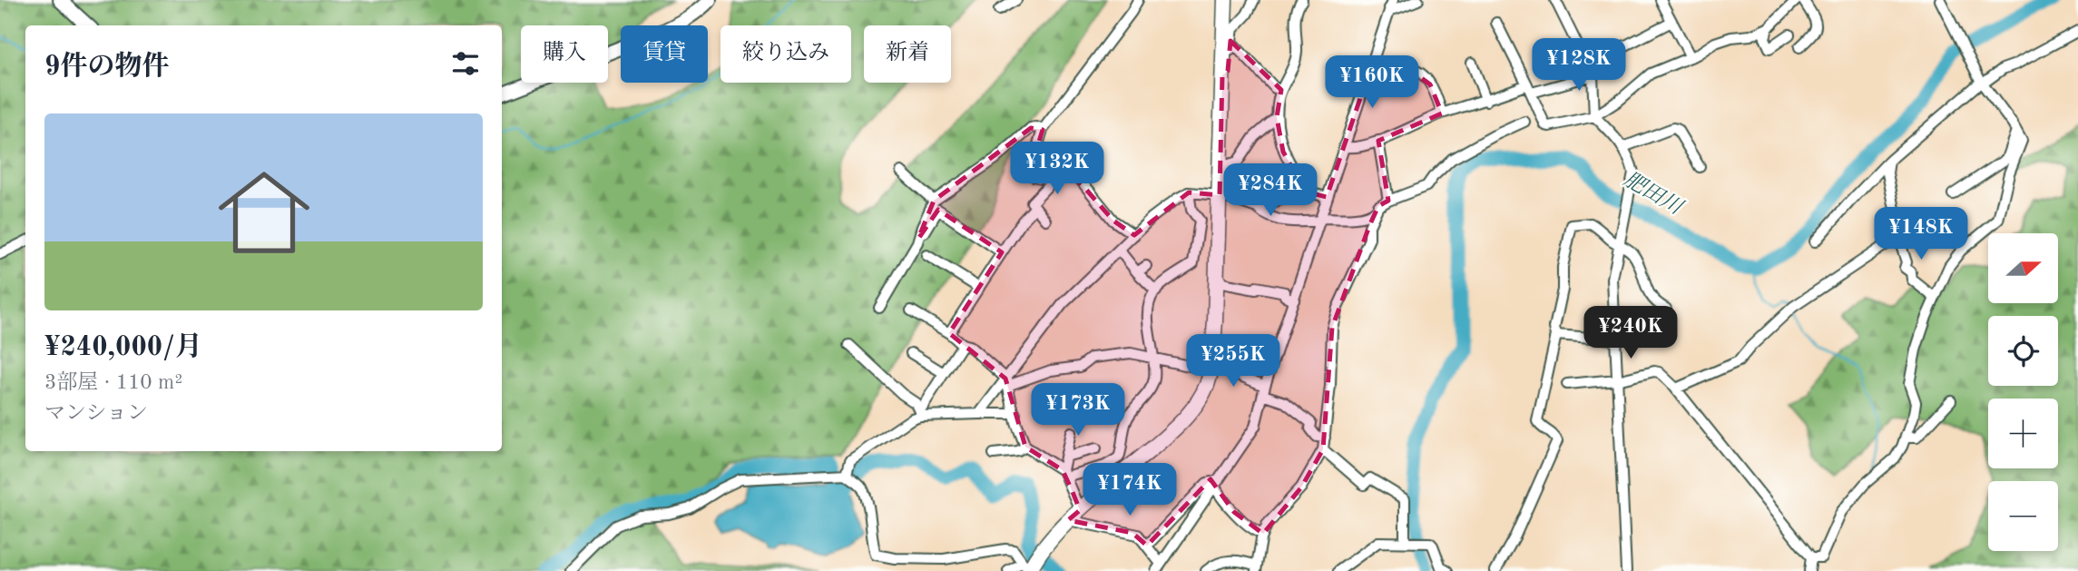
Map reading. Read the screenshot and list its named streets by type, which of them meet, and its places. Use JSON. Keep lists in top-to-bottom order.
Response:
{
  "water": ["肥田川"],
  "north": "right",
  "page": {
    "chip": [
      "購入",
      "賃貸",
      "絞り込み",
      "新着"
    ],
    "heading": "9件の物件",
    "price": [
      "¥128K",
      "¥160K",
      "¥132K",
      "¥284K",
      "¥148K",
      "¥240K",
      "¥255K",
      "¥173K",
      "¥174K"
    ],
    "list": [
      {
        "name": "¥240,000/月",
        "note": "3部屋 · 110 m² · マンション"
      }
    ],
    "map_buttons": ["+", "−"]
  }
}
